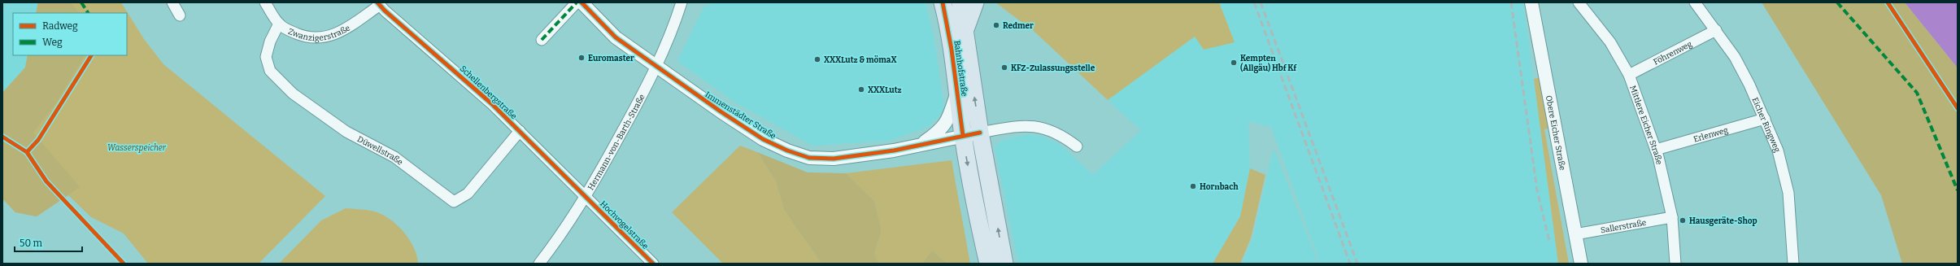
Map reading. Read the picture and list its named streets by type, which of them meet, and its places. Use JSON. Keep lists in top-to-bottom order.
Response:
{
  "streets": {
    "main road": ["Bahnhofstraße"],
    "street": [
      "Zwanzigerstraße",
      "Föhrenweg",
      "Schellenbergstraße",
      "Immenstädter Straße",
      "Eicher Ringweg",
      "Mittlere Eicher Straße",
      "Obere Eicher Straße",
      "Erlenweg",
      "Hermann-von-Barth-Straße",
      "Düwellstraße",
      "Hochvogelstraße",
      "Sallerstraße"
    ]
  },
  "crossings": [
    ["Zwanzigerstraße", "Schellenbergstraße"],
    ["Zwanzigerstraße", "Düwellstraße"],
    ["Föhrenweg", "Eicher Ringweg"],
    ["Föhrenweg", "Mittlere Eicher Straße"],
    ["Bahnhofstraße", "Immenstädter Straße"],
    ["Schellenbergstraße", "Hermann-von-Barth-Straße"],
    ["Schellenbergstraße", "Düwellstraße"],
    ["Schellenbergstraße", "Hochvogelstraße"],
    ["Immenstädter Straße", "Hermann-von-Barth-Straße"],
    ["Eicher Ringweg", "Erlenweg"],
    ["Mittlere Eicher Straße", "Erlenweg"],
    ["Mittlere Eicher Straße", "Sallerstraße"],
    ["Obere Eicher Straße", "Sallerstraße"],
    ["Hermann-von-Barth-Straße", "Hochvogelstraße"]
  ],
  "parks": ["Wasserspeicher"],
  "places": [
    "Redmer",
    "Euromaster",
    "XXXLutz & mömaX",
    "Kempten (Allgäu) Hbf Kf",
    "KFZ-Zulassungsstelle",
    "XXXLutz",
    "Hornbach",
    "Hausgeräte-Shop"
  ],
  "legend": ["Radweg", "Weg"],
  "scale_bar": "50 m"
}
